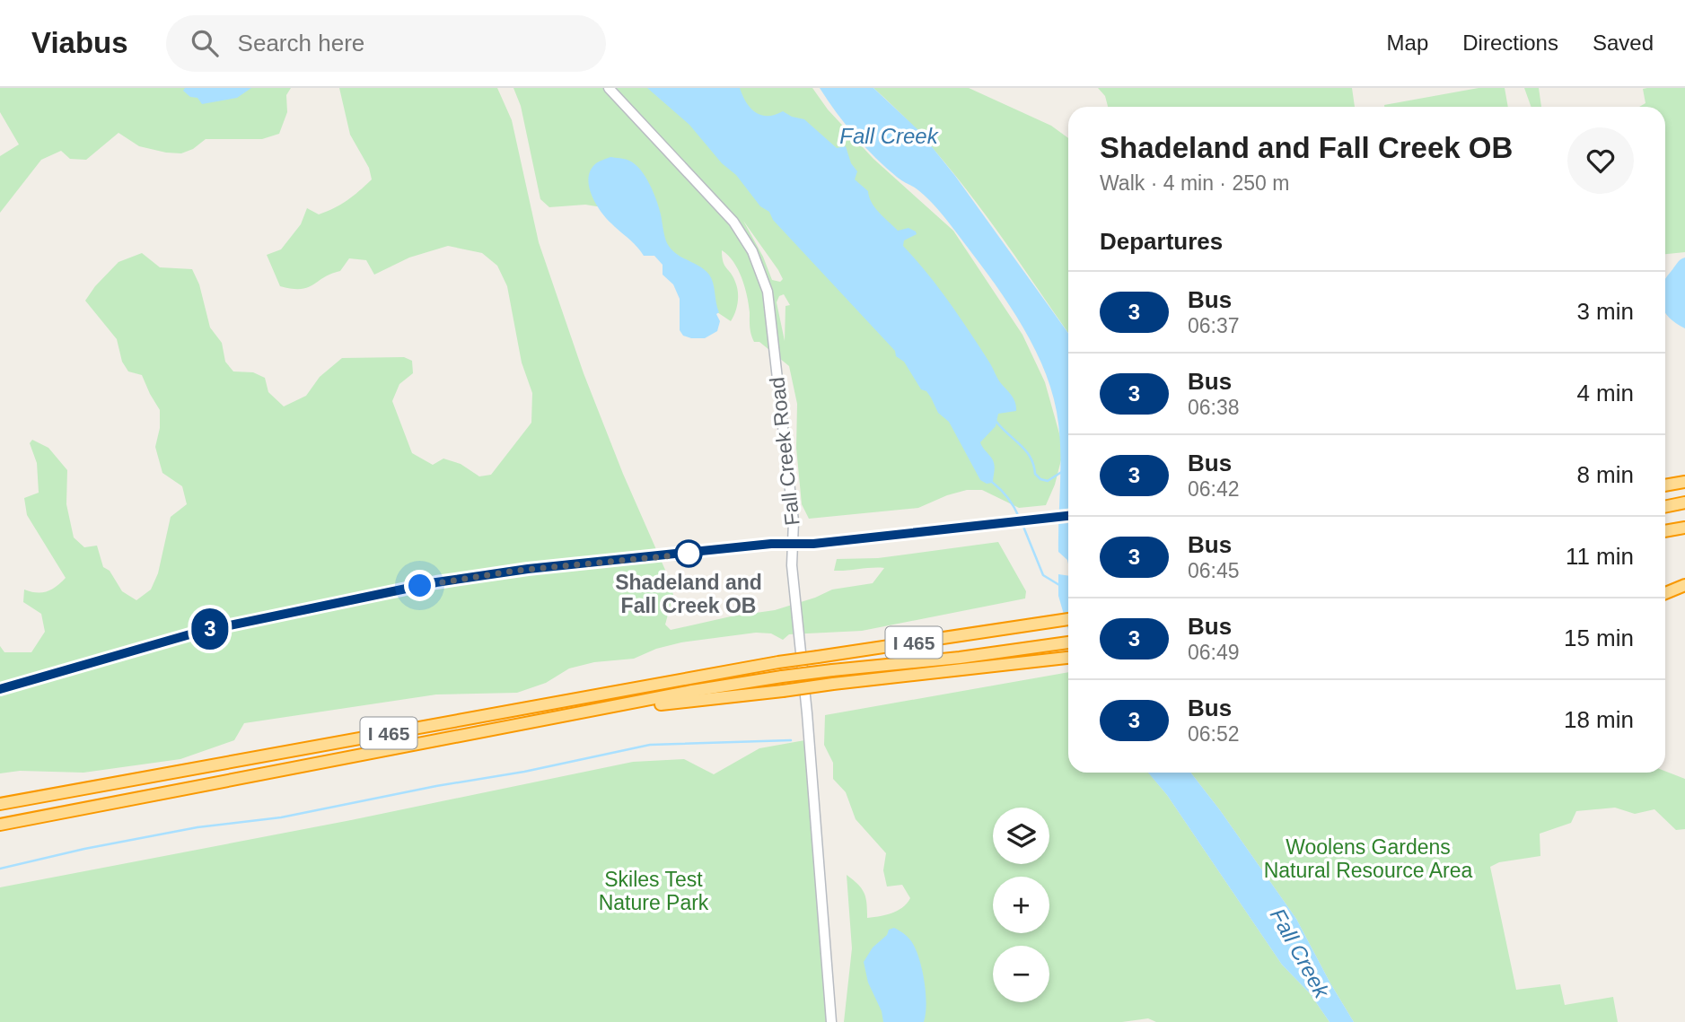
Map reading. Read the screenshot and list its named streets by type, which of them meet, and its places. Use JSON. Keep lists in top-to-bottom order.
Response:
{
  "streets": {
    "highway": ["I 465"],
    "main road": ["Fall Creek Road"]
  },
  "water": ["Fall Creek"],
  "parks": ["Woolens Gardens Natural Resource Area", "Skiles Test Nature Park"],
  "places": ["Shadeland and Fall Creek OB"],
  "lines": ["bus line 3"],
  "page": {
    "header": "Viabus",
    "search": "Search here",
    "nav": ["Map", "Directions", "Saved"],
    "on_map": "3",
    "heading": [
      ["Shadeland and Fall Creek OB", "Walk · 4 min · 250 m"],
      "Departures"
    ],
    "list": [
      {
        "mark": "3",
        "name": "Bus",
        "note": "06:37",
        "value": "3 min"
      },
      {
        "mark": "3",
        "name": "Bus",
        "note": "06:38",
        "value": "4 min"
      },
      {
        "mark": "3",
        "name": "Bus",
        "note": "06:42",
        "value": "8 min"
      },
      {
        "mark": "3",
        "name": "Bus",
        "note": "06:45",
        "value": "11 min"
      },
      {
        "mark": "3",
        "name": "Bus",
        "note": "06:49",
        "value": "15 min"
      },
      {
        "mark": "3",
        "name": "Bus",
        "note": "06:52",
        "value": "18 min"
      }
    ],
    "map_buttons": ["+", "−"]
  }
}
